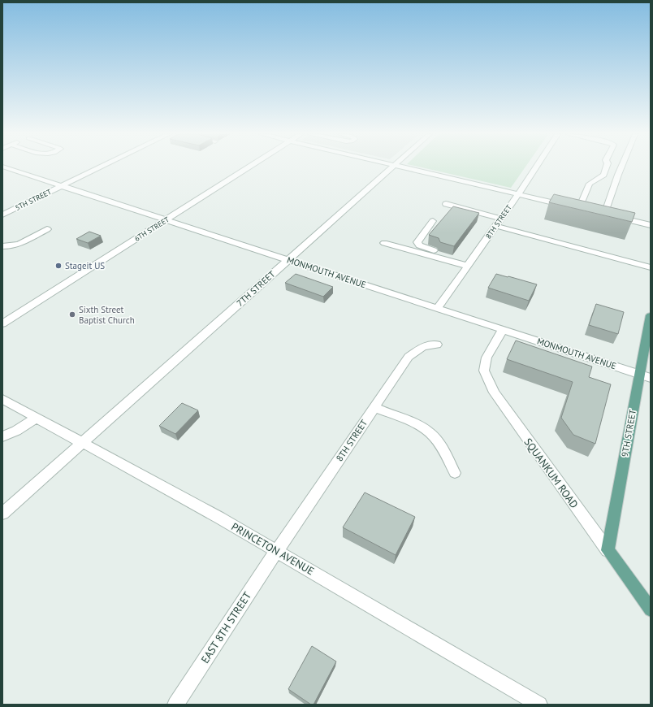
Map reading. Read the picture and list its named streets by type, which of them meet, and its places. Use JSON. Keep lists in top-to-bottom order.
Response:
{
  "streets": {
    "main road": ["9TH STREET", "SQUANKUM ROAD"],
    "street": [
      "5TH STREET",
      "8TH STREET",
      "6TH STREET",
      "MONMOUTH AVENUE",
      "7TH STREET",
      "PRINCETON AVENUE",
      "EAST 8TH STREET"
    ]
  },
  "crossings": [
    ["5TH STREET", "MONMOUTH AVENUE"],
    ["8TH STREET", "MONMOUTH AVENUE"],
    ["8TH STREET", "PRINCETON AVENUE"],
    ["8TH STREET", "EAST 8TH STREET"],
    ["6TH STREET", "MONMOUTH AVENUE"],
    ["MONMOUTH AVENUE", "7TH STREET"],
    ["MONMOUTH AVENUE", "9TH STREET"],
    ["MONMOUTH AVENUE", "SQUANKUM ROAD"],
    ["7TH STREET", "PRINCETON AVENUE"],
    ["9TH STREET", "SQUANKUM ROAD"],
    ["PRINCETON AVENUE", "EAST 8TH STREET"]
  ],
  "places": ["Stageit US", "Sixth Street Baptist Church"]
}
